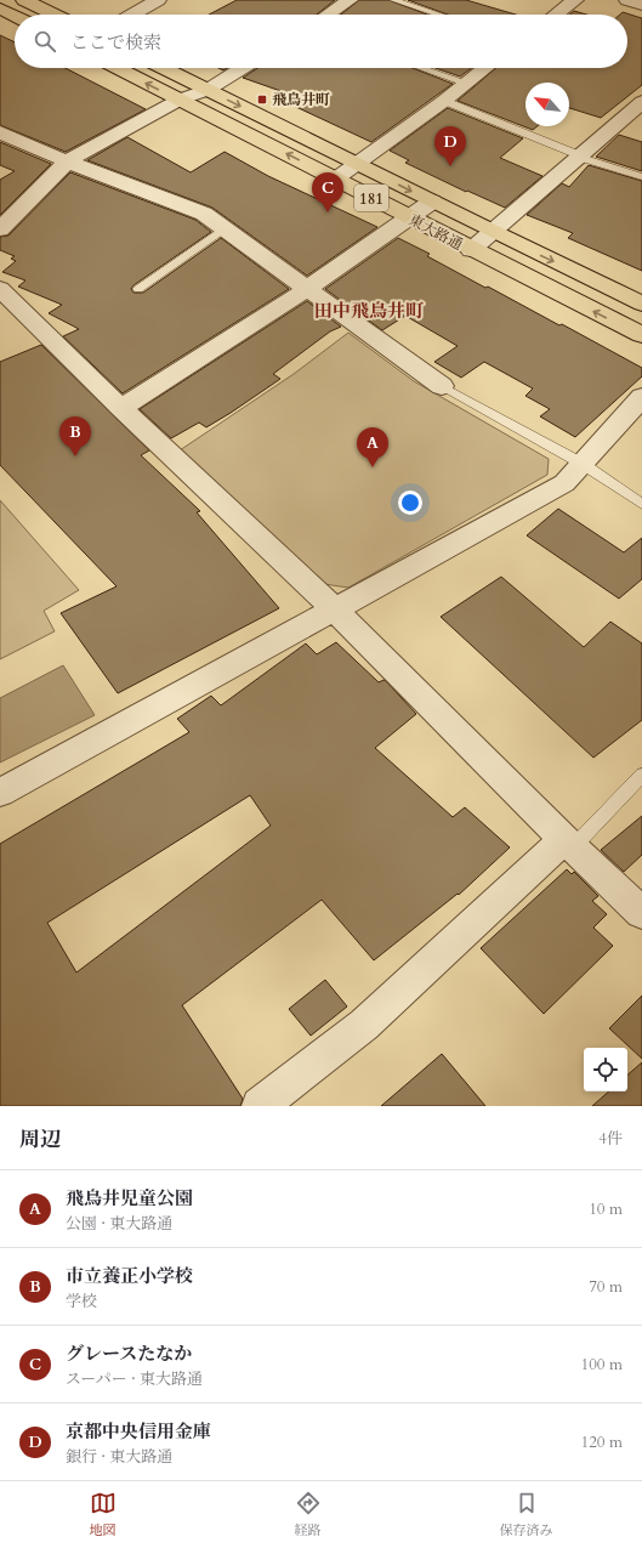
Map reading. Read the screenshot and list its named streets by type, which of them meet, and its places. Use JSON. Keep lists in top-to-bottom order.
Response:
{
  "streets": {
    "main road": ["181", "東大路通"]
  },
  "districts": ["田中飛鳥井町"],
  "places": {
    "transit": ["飛鳥井町"]
  },
  "north": "top left",
  "page": {
    "search": "ここで検索",
    "pins": [
      "D",
      "C",
      "B",
      "A"
    ],
    "heading": ["周辺", "4件"],
    "list": [
      {
        "mark": "A",
        "name": "飛鳥井児童公園",
        "note": "公園 · 東大路通",
        "value": "10 m"
      },
      {
        "mark": "B",
        "name": "市立養正小学校",
        "note": "学校",
        "value": "70 m"
      },
      {
        "mark": "C",
        "name": "グレースたなか",
        "note": "スーパー · 東大路通",
        "value": "100 m"
      },
      {
        "mark": "D",
        "name": "京都中央信用金庫",
        "note": "銀行 · 東大路通",
        "value": "120 m"
      }
    ],
    "nav": ["地図", "経路", "保存済み"]
  }
}
